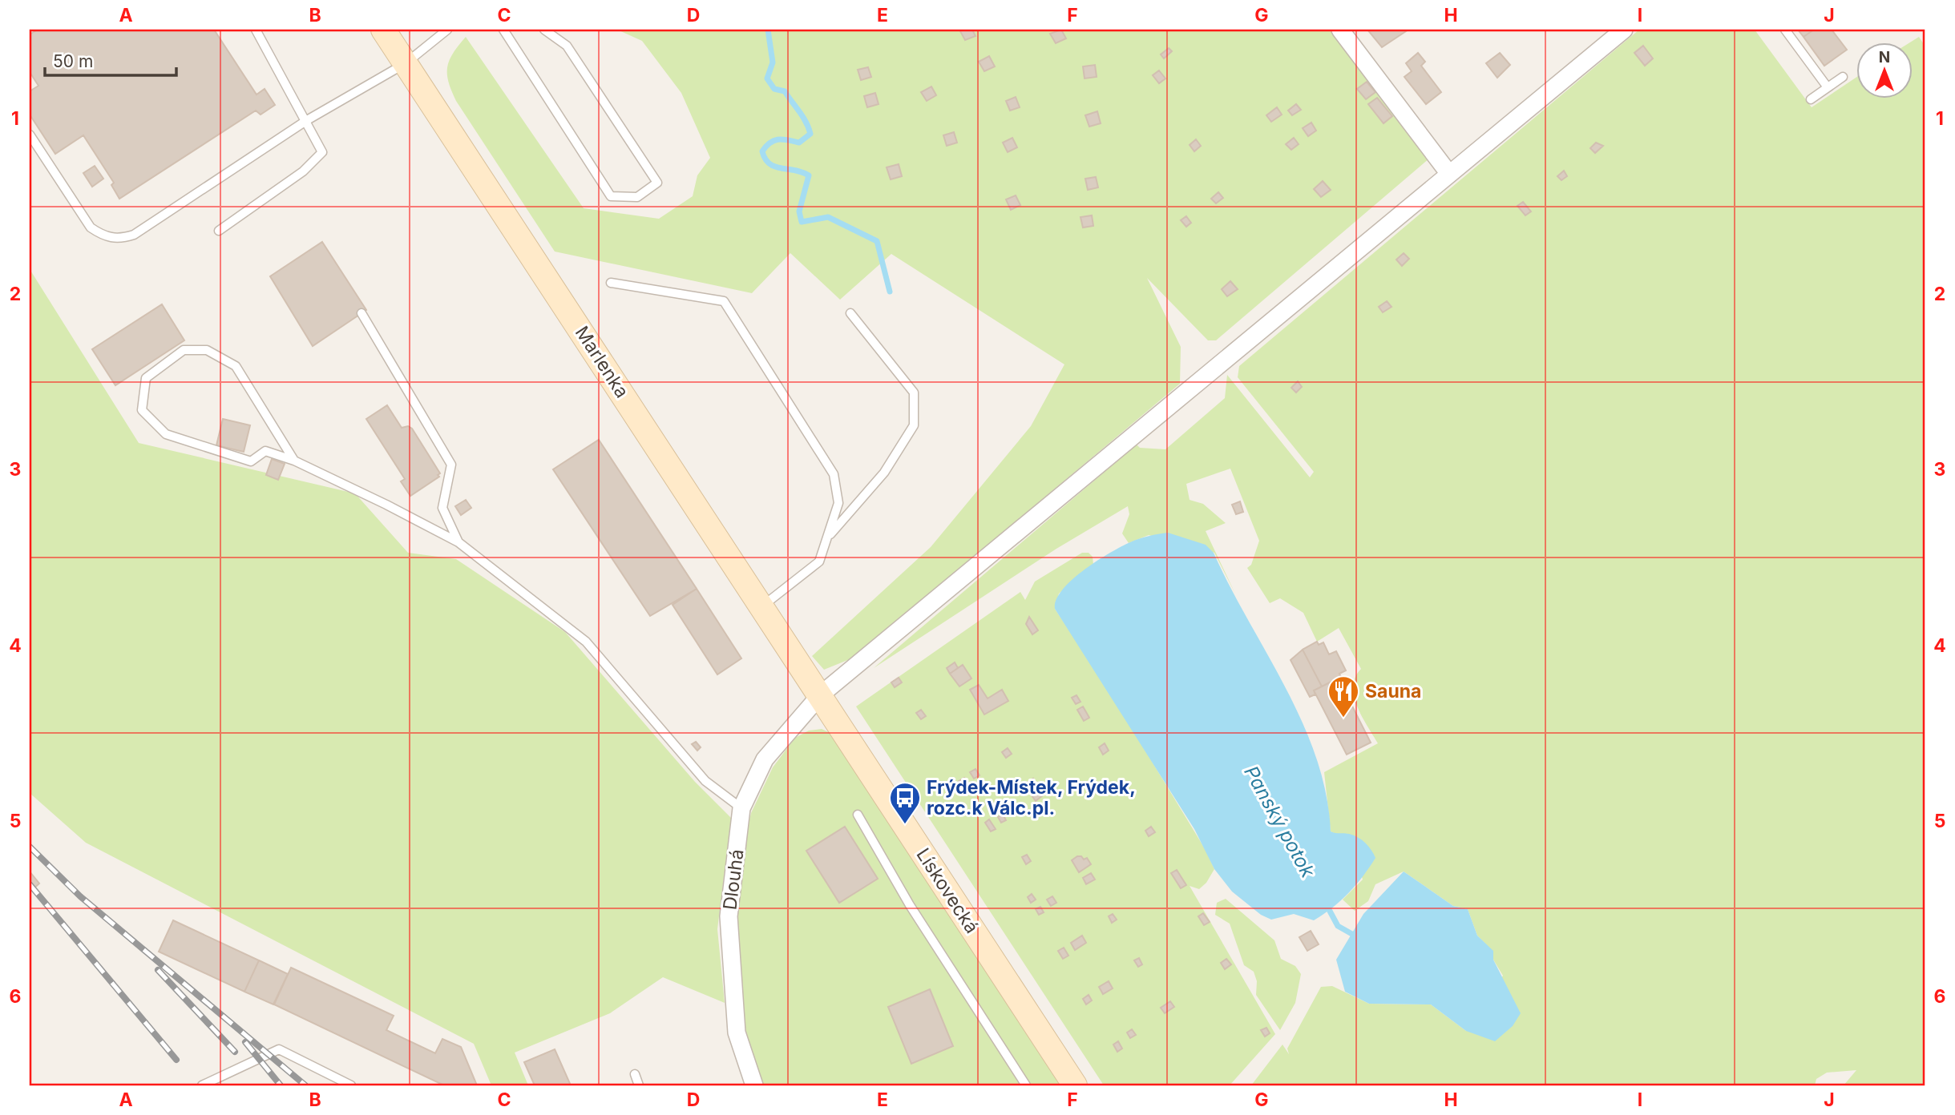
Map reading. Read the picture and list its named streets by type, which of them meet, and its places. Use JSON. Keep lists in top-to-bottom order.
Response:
{
  "streets": {
    "main road": ["Marlenka", "Lískovecká"],
    "street": ["Dlouhá"]
  },
  "crossings": [
    ["Marlenka", "Dlouhá"],
    ["Marlenka", "Lískovecká"],
    ["Dlouhá", "Lískovecká"]
  ],
  "water": ["Panský potok"],
  "places": {
    "restaurant": ["Sauna"],
    "bus stop": ["Frýdek-Místek, Frýdek, rozc.k Válc.pl."]
  },
  "scale_bar": "50 m",
  "north": "top",
  "grid": {
    "columns": [
      "A",
      "B",
      "C",
      "D",
      "E",
      "F",
      "G",
      "H",
      "I",
      "J"
    ],
    "rows": [
      "1",
      "2",
      "3",
      "4",
      "5",
      "6"
    ]
  }
}
